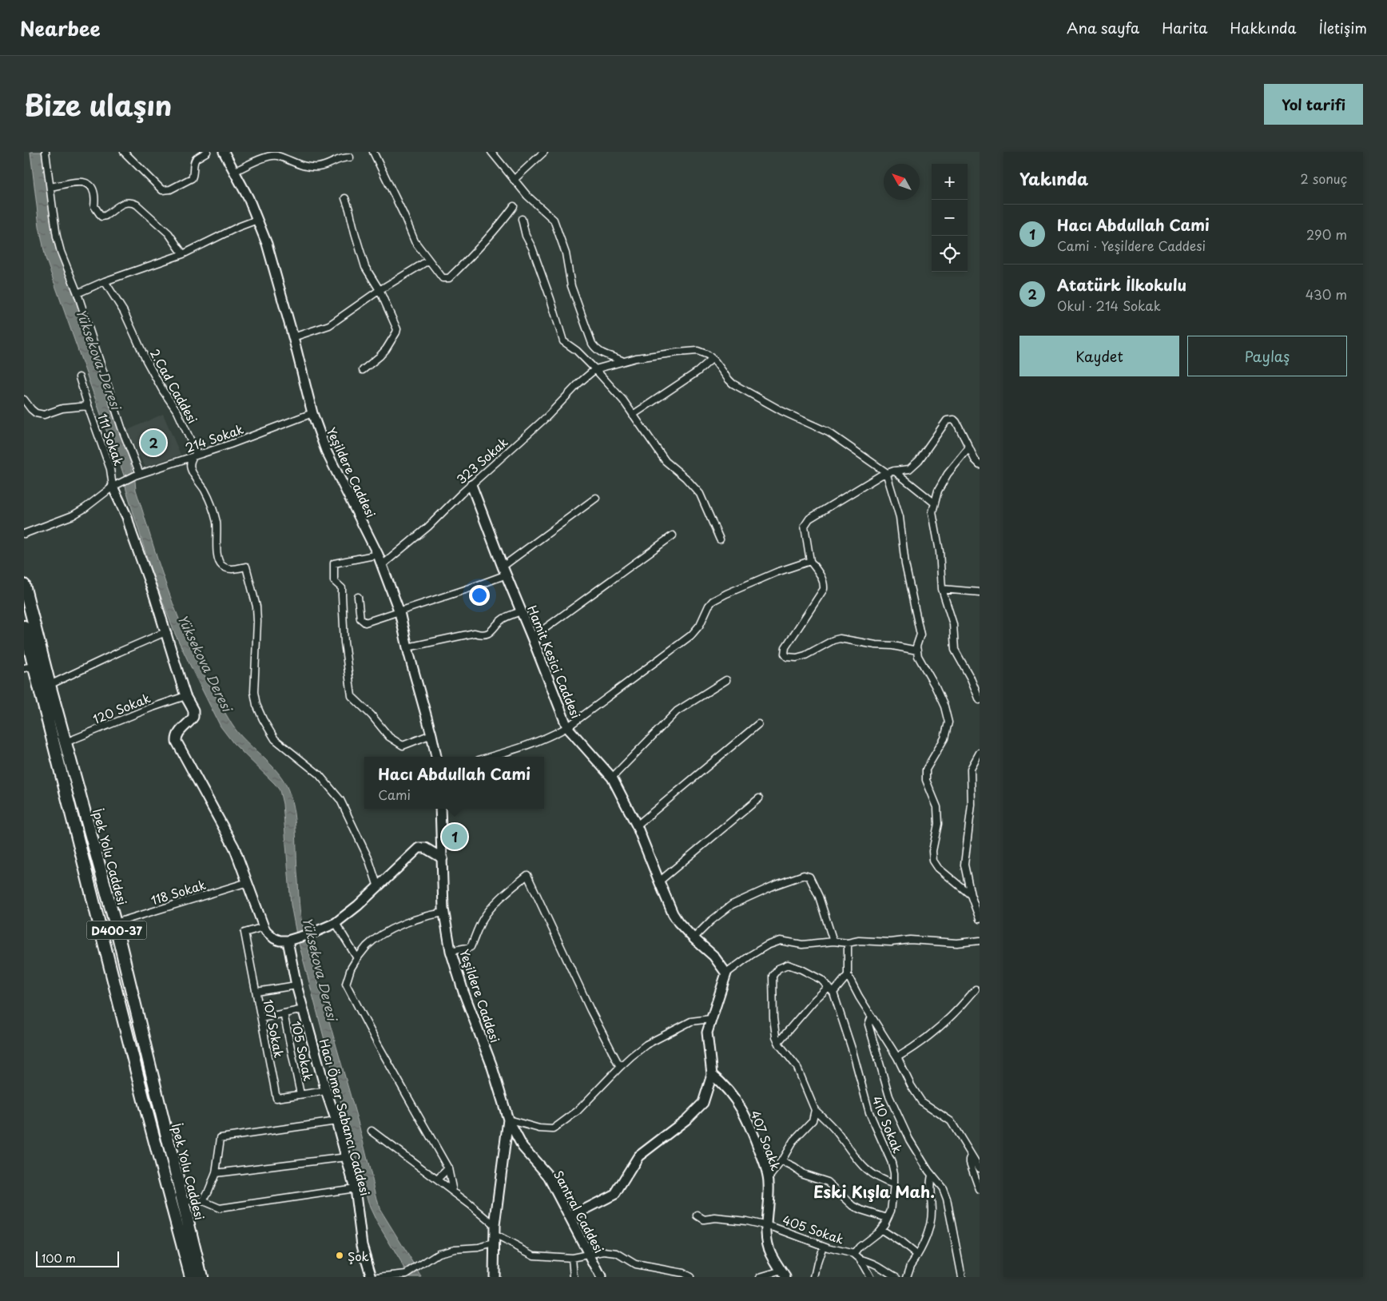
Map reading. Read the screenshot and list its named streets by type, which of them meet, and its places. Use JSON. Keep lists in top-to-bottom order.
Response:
{
  "streets": {
    "highway": ["İpek Yolu Caddesi", "D400-37"],
    "street": [
      "2.Cad Caddesi",
      "214 Sokak",
      "111 Sokak",
      "323 Sokak",
      "Yeşildere Caddesi",
      "Hamit Kesici Caddesi",
      "120 Sokak",
      "118 Sokak",
      "107 Sokak",
      "105 Sokak",
      "Hacı Ömer Sabancı Caddesi",
      "410 Sokak",
      "407 Soakk",
      "Santral Caddesi",
      "405 Sokak"
    ]
  },
  "crossings": [
    ["2.Cad Caddesi", "214 Sokak"],
    ["214 Sokak", "111 Sokak"],
    ["214 Sokak", "Yeşildere Caddesi"],
    ["323 Sokak", "Yeşildere Caddesi"],
    ["323 Sokak", "Hamit Kesici Caddesi"],
    ["Yeşildere Caddesi", "Santral Caddesi"],
    ["120 Sokak", "İpek Yolu Caddesi"],
    ["İpek Yolu Caddesi", "118 Sokak"],
    ["107 Sokak", "105 Sokak"],
    ["107 Sokak", "Hacı Ömer Sabancı Caddesi"],
    ["410 Sokak", "405 Sokak"],
    ["407 Soakk", "405 Sokak"]
  ],
  "districts": ["Eski Kışla Mah."],
  "water": ["Yüksekova Deresi"],
  "places": ["Şok"],
  "scale_bar": "100 m",
  "north": "top left",
  "page": {
    "header": "Nearbee",
    "nav": [
      "Ana sayfa",
      "Harita",
      "Hakkında",
      "İletişim"
    ],
    "title": "Bize ulaşın",
    "buttons": [
      "Yol tarifi",
      ["Kaydet", "Paylaş"]
    ],
    "heading": ["Yakında", "2 sonuç"],
    "map_buttons": ["+", "−"],
    "list": [
      {
        "mark": "1",
        "name": "Hacı Abdullah Cami",
        "note": "Cami · Yeşildere Caddesi",
        "value": "290 m"
      },
      {
        "mark": "2",
        "name": "Atatürk İlkokulu",
        "note": "Okul · 214 Sokak",
        "value": "430 m"
      }
    ],
    "pins": ["2", "1"],
    "popup": ["Hacı Abdullah Cami", "Cami"],
    "scale": "100 m"
  }
}
